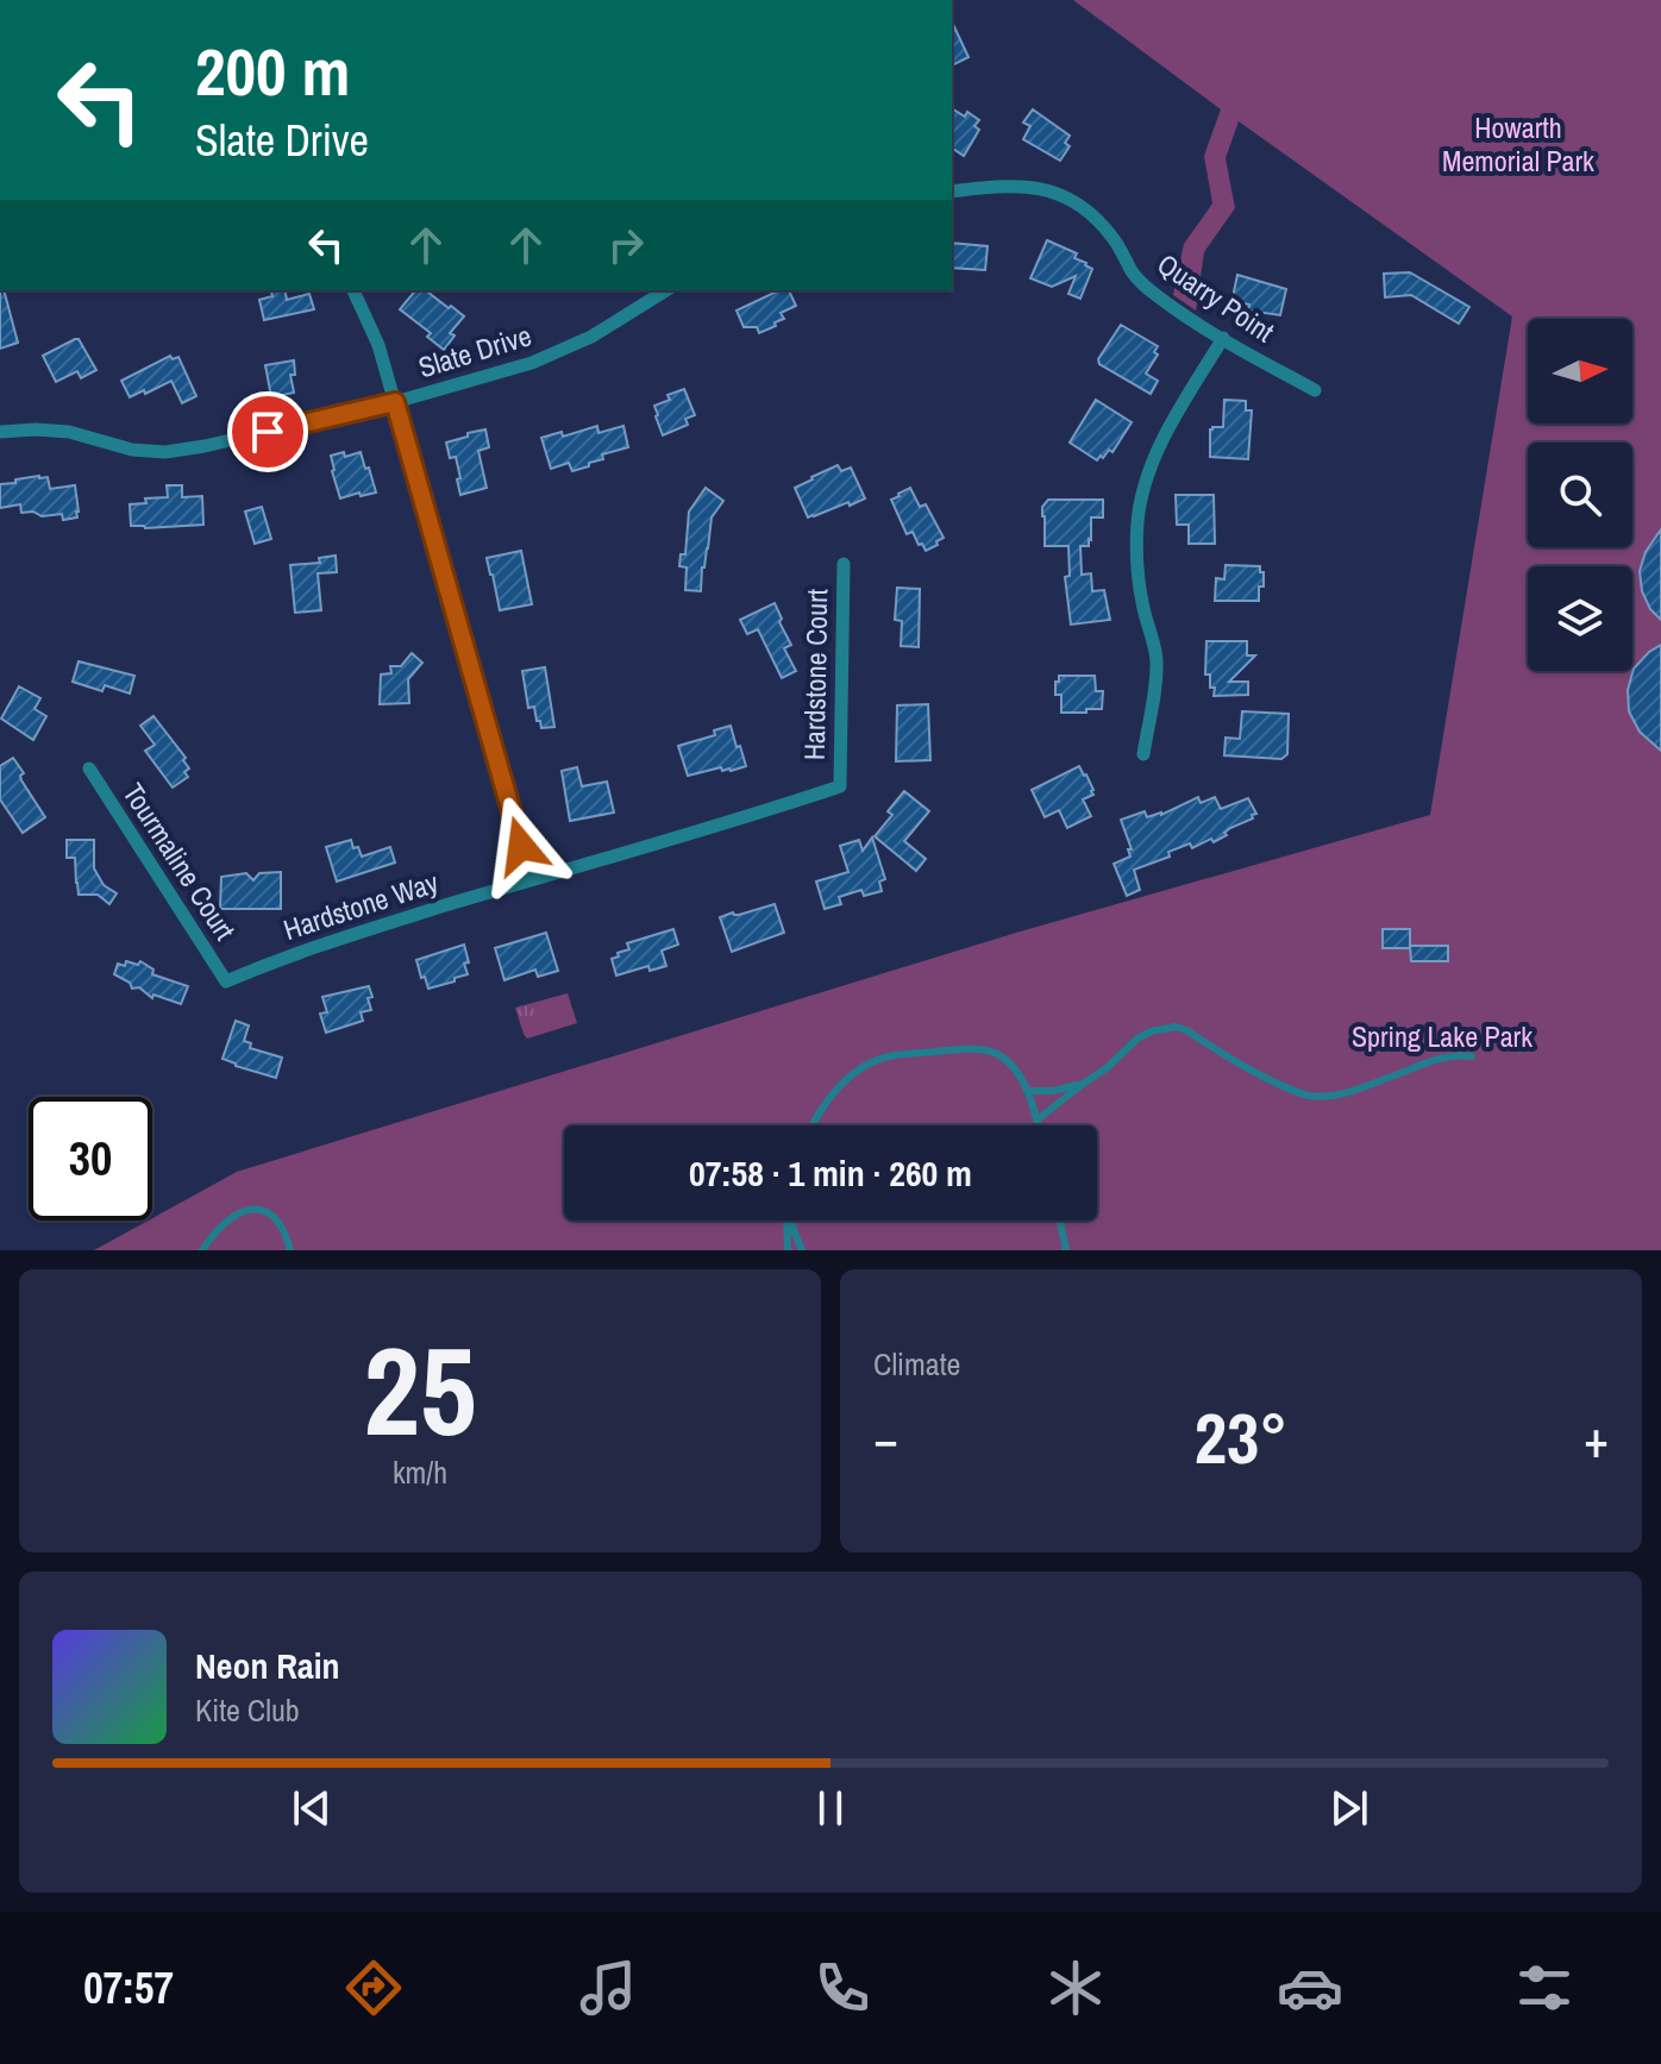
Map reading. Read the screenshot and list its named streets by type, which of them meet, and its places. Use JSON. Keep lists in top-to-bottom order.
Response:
{
  "streets": {
    "street": [
      "Quarry Point",
      "Slate Drive",
      "Hardstone Court",
      "Tourmaline Court",
      "Hardstone Way"
    ]
  },
  "crossings": [
    ["Hardstone Court", "Hardstone Way"],
    ["Tourmaline Court", "Hardstone Way"]
  ],
  "parks": ["Howarth Memorial Park", "Spring Lake Park"],
  "north": "right",
  "page": {
    "turn": ["200 m", "Slate Drive"],
    "limit": "30",
    "trip": "07:58 · 1 min · 260 m",
    "tile": [
      ["25", "km/h"],
      "Climate"
    ],
    "heat": ["−", "23°", "+"],
    "song": ["Neon Rain", "Kite Club"],
    "tabs": "07:57"
  }
}
